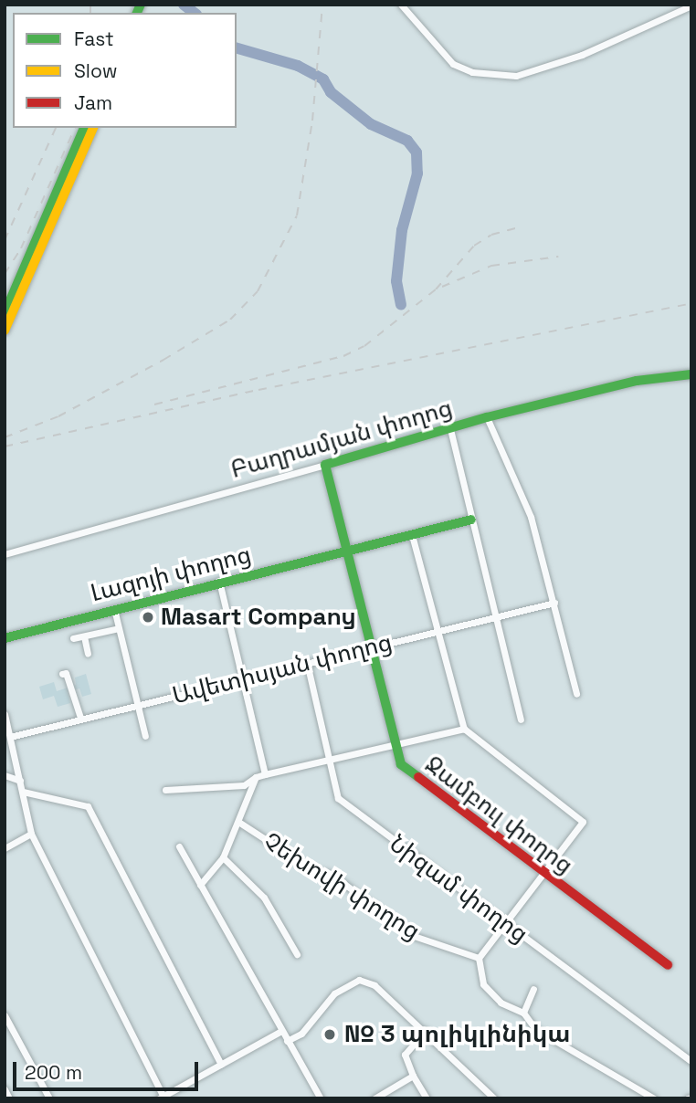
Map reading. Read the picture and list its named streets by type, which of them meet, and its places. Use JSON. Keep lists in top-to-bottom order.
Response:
{
  "streets": {
    "street": [
      "Բաղրամյան փողոց",
      "Լազոյի փողոց",
      "Ավետիսյան փողոց",
      "Ջամբուլ փողոց",
      "Չեխովի փողոց",
      "Նիզամ փողոց"
    ]
  },
  "crossings": [
    ["Բաղրամյան փողոց", "Ջամբուլ փողոց"],
    ["Լազոյի փողոց", "Ջամբուլ փողոց"],
    ["Ավետիսյան փողոց", "Ջամբուլ փողոց"],
    ["Ավետիսյան փողոց", "Նիզամ փողոց"]
  ],
  "places": ["Masart Company", "№ 3 պոլիկլինիկա"],
  "legend": ["Fast", "Slow", "Jam"],
  "scale_bar": "200 m"
}
